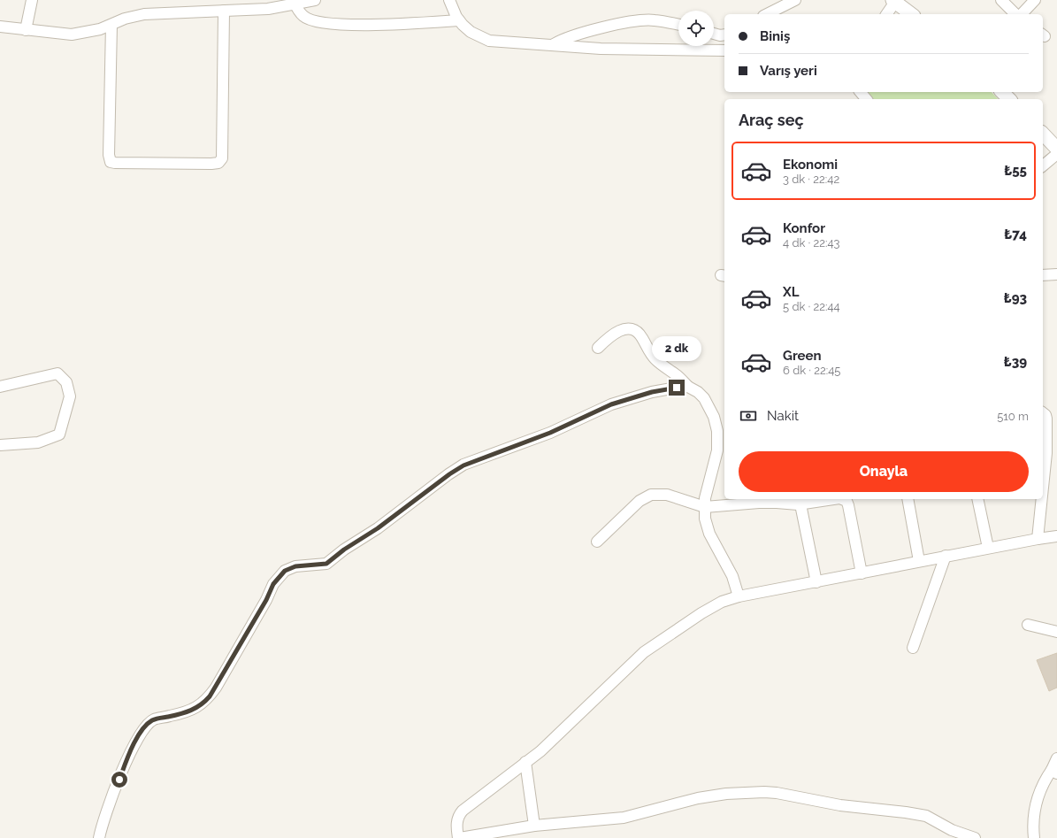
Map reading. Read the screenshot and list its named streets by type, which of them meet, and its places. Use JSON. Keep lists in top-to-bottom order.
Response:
{
  "page": {
    "banner": ["Biniş", "Varış yeri"],
    "heading": "Araç seç",
    "list": [
      {
        "name": "Ekonomi",
        "note": "3 dk · 22:42",
        "value": "₺55"
      },
      {
        "name": "Konfor",
        "note": "4 dk · 22:43",
        "value": "₺74"
      },
      {
        "name": "XL",
        "note": "5 dk · 22:44",
        "value": "₺93"
      },
      {
        "name": "Green",
        "note": "6 dk · 22:45",
        "value": "₺39"
      }
    ],
    "bubble": "2 dk",
    "pay": ["Nakit", "510 m"],
    "buttons": "Onayla"
  }
}
